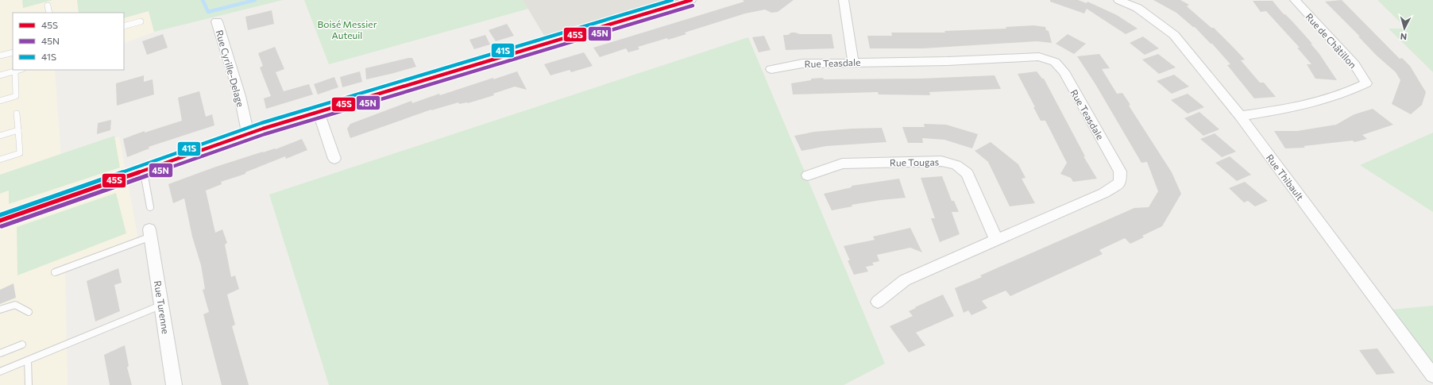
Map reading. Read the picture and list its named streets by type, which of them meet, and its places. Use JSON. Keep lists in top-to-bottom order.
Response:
{
  "streets": {
    "street": [
      "Rue de Châtillon",
      "Rue Teasdale",
      "Rue Cyrille-Delage",
      "Rue Tougas",
      "Rue Thibault",
      "Rue Turenne"
    ]
  },
  "crossings": [
    ["Rue de Châtillon", "Rue Thibault"],
    ["Rue Teasdale", "Rue Tougas"]
  ],
  "parks": ["Boisé Messier Auteuil"],
  "lines": ["transit line 45S", "transit line 41S", "transit line 45N"],
  "legend": ["45S", "45N", "41S"],
  "north": "bottom"
}
